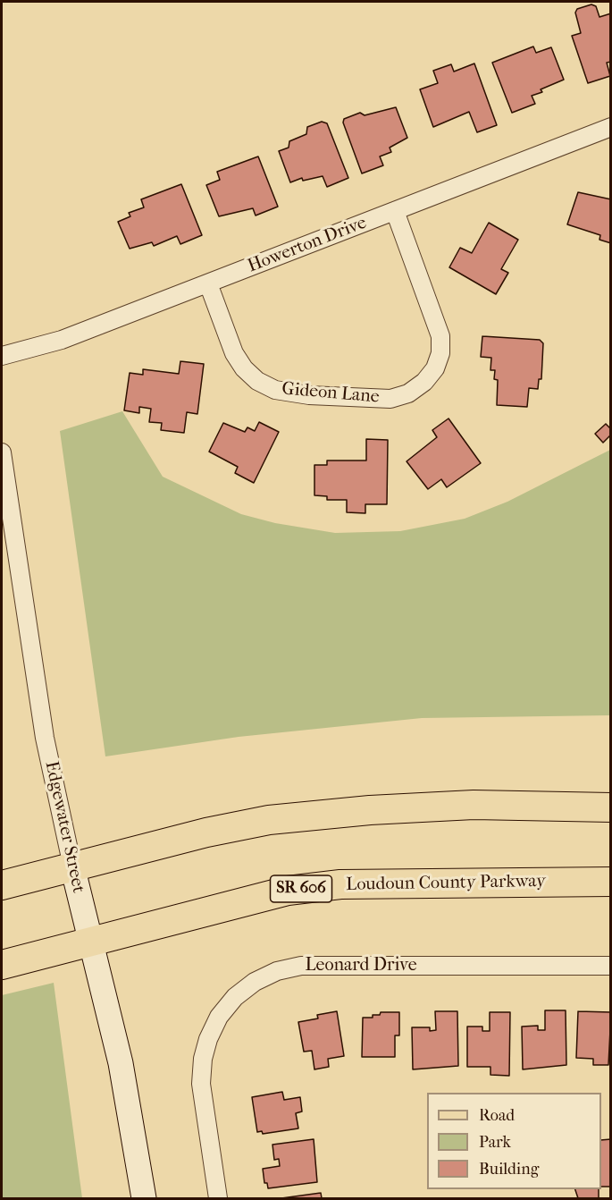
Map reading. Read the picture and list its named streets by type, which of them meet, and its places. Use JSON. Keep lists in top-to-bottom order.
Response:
{
  "streets": {
    "main road": ["Loudoun County Parkway", "SR 606"],
    "street": [
      "Howerton Drive",
      "Gideon Lane",
      "Edgewater Street",
      "Leonard Drive"
    ]
  },
  "crossings": [
    ["Howerton Drive", "Gideon Lane"],
    ["Edgewater Street", "Loudoun County Parkway"]
  ],
  "legend": ["Road", "Park", "Building"]
}
